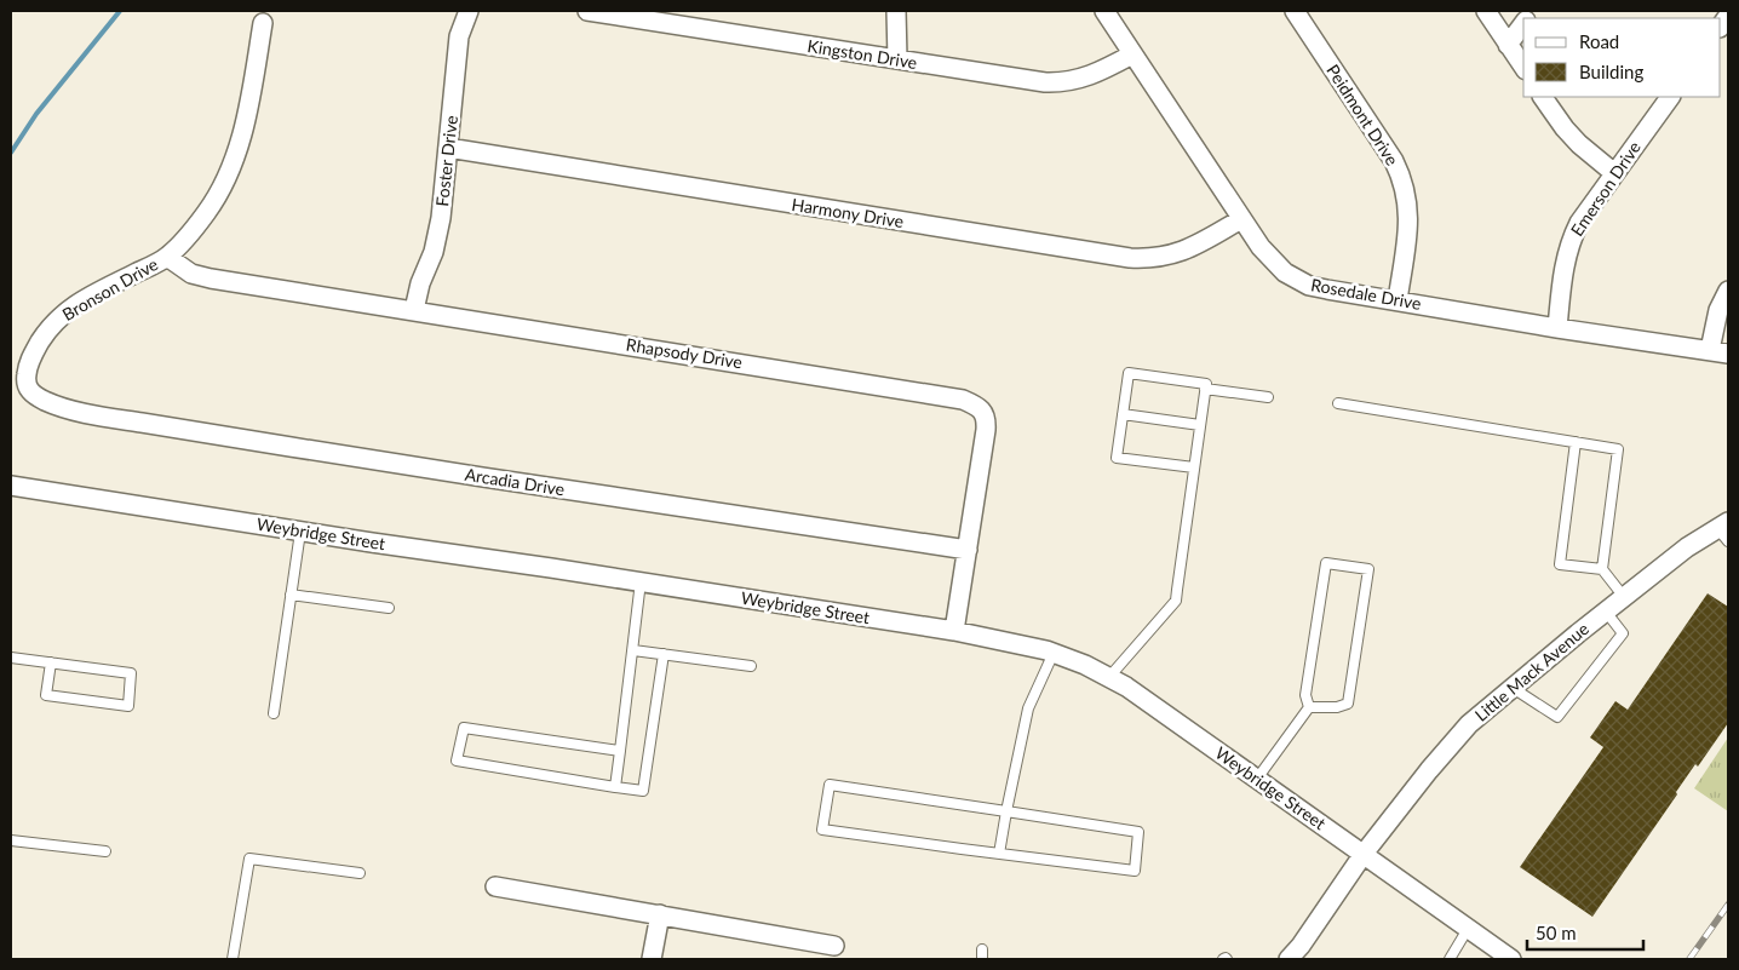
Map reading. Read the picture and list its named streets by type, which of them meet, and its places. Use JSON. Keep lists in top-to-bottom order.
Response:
{
  "streets": {
    "street": [
      "Kingston Drive",
      "Peidmont Drive",
      "Foster Drive",
      "Emerson Drive",
      "Harmony Drive",
      "Bronson Drive",
      "Rosedale Drive",
      "Rhapsody Drive",
      "Arcadia Drive",
      "Weybridge Street",
      "Little Mack Avenue"
    ]
  },
  "crossings": [
    ["Kingston Drive", "Rosedale Drive"],
    ["Peidmont Drive", "Rosedale Drive"],
    ["Foster Drive", "Harmony Drive"],
    ["Foster Drive", "Rhapsody Drive"],
    ["Emerson Drive", "Rosedale Drive"],
    ["Harmony Drive", "Rosedale Drive"],
    ["Bronson Drive", "Rhapsody Drive"],
    ["Bronson Drive", "Arcadia Drive"],
    ["Rhapsody Drive", "Arcadia Drive"],
    ["Rhapsody Drive", "Weybridge Street"],
    ["Weybridge Street", "Little Mack Avenue"]
  ],
  "legend": ["Road", "Building"],
  "scale_bar": "50 m"
}
